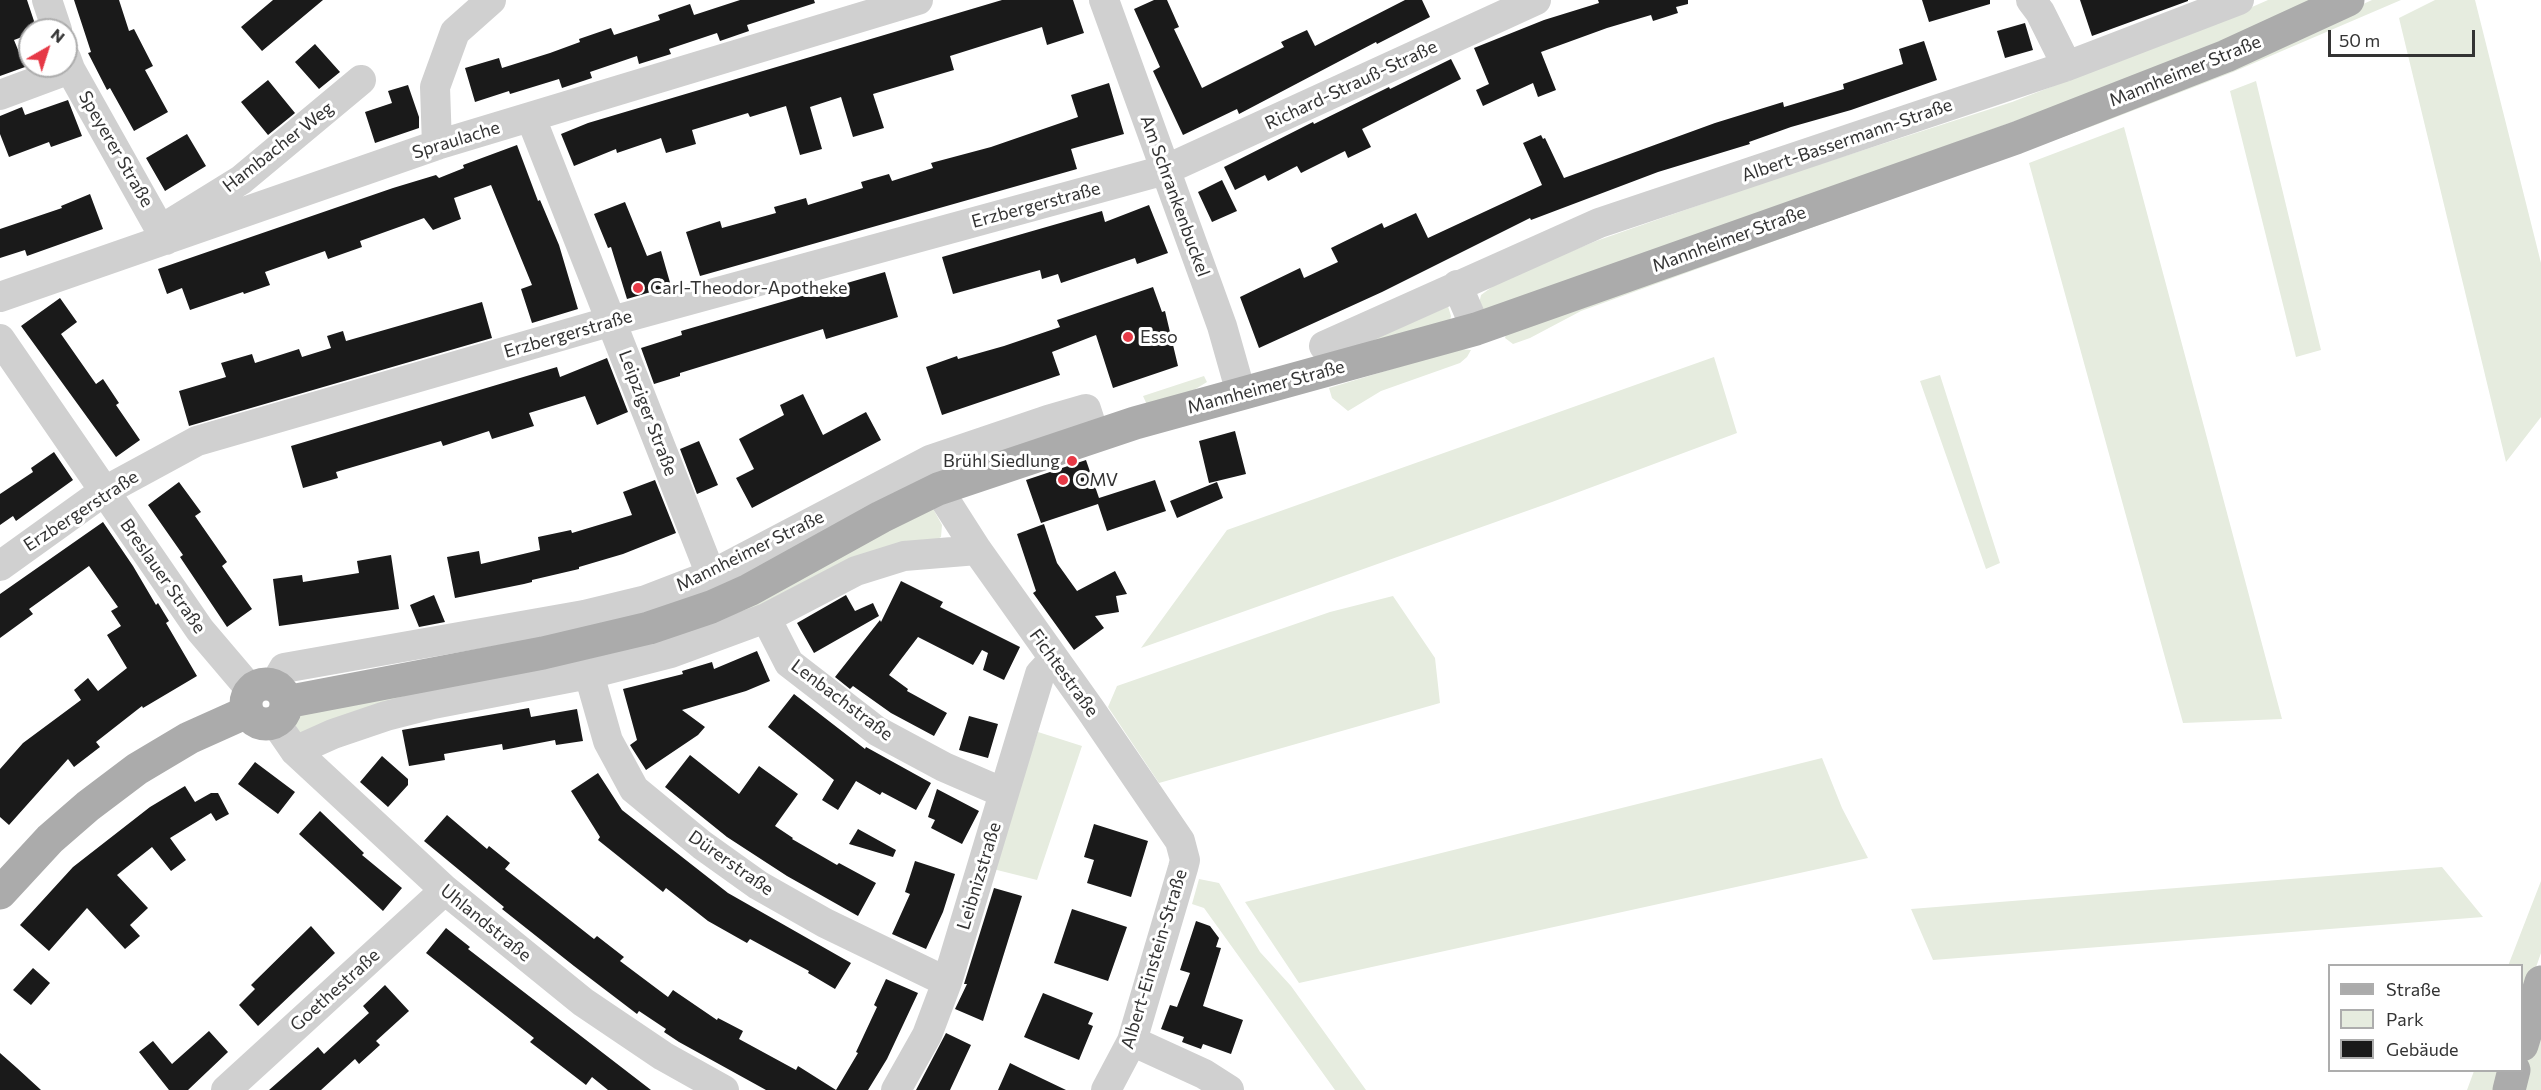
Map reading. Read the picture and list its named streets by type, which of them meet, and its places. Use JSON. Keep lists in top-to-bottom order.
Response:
{
  "streets": {
    "main road": ["Mannheimer Straße"],
    "street": [
      "Richard-Strauß-Straße",
      "Spraulache",
      "Albert-Bassermann-Straße",
      "Hambacher Weg",
      "Speyerer Straße",
      "Am Schrankenbuckel",
      "Erzbergerstraße",
      "Leipziger Straße",
      "Breslauer Straße",
      "Fichtestraße",
      "Lenbachstraße",
      "Dürerstraße",
      "Leibnizstraße",
      "Uhlandstraße",
      "Albert-Einstein-Straße",
      "Goethestraße"
    ]
  },
  "crossings": [
    ["Mannheimer Straße", "Am Schrankenbuckel"],
    ["Mannheimer Straße", "Leipziger Straße"],
    ["Mannheimer Straße", "Breslauer Straße"],
    ["Mannheimer Straße", "Fichtestraße"],
    ["Mannheimer Straße", "Uhlandstraße"],
    ["Richard-Strauß-Straße", "Am Schrankenbuckel"],
    ["Richard-Strauß-Straße", "Erzbergerstraße"],
    ["Spraulache", "Hambacher Weg"],
    ["Spraulache", "Speyerer Straße"],
    ["Spraulache", "Leipziger Straße"],
    ["Hambacher Weg", "Speyerer Straße"],
    ["Am Schrankenbuckel", "Erzbergerstraße"],
    ["Erzbergerstraße", "Leipziger Straße"],
    ["Erzbergerstraße", "Breslauer Straße"],
    ["Breslauer Straße", "Uhlandstraße"],
    ["Fichtestraße", "Leibnizstraße"],
    ["Fichtestraße", "Albert-Einstein-Straße"],
    ["Lenbachstraße", "Leibnizstraße"],
    ["Dürerstraße", "Leibnizstraße"],
    ["Uhlandstraße", "Goethestraße"]
  ],
  "places": [
    "Carl-Theodor-Apotheke",
    "Esso",
    "Brühl Siedlung",
    "OMV"
  ],
  "legend": ["Straße", "Park", "Gebäude"],
  "scale_bar": "50 m",
  "north": "top right"
}
